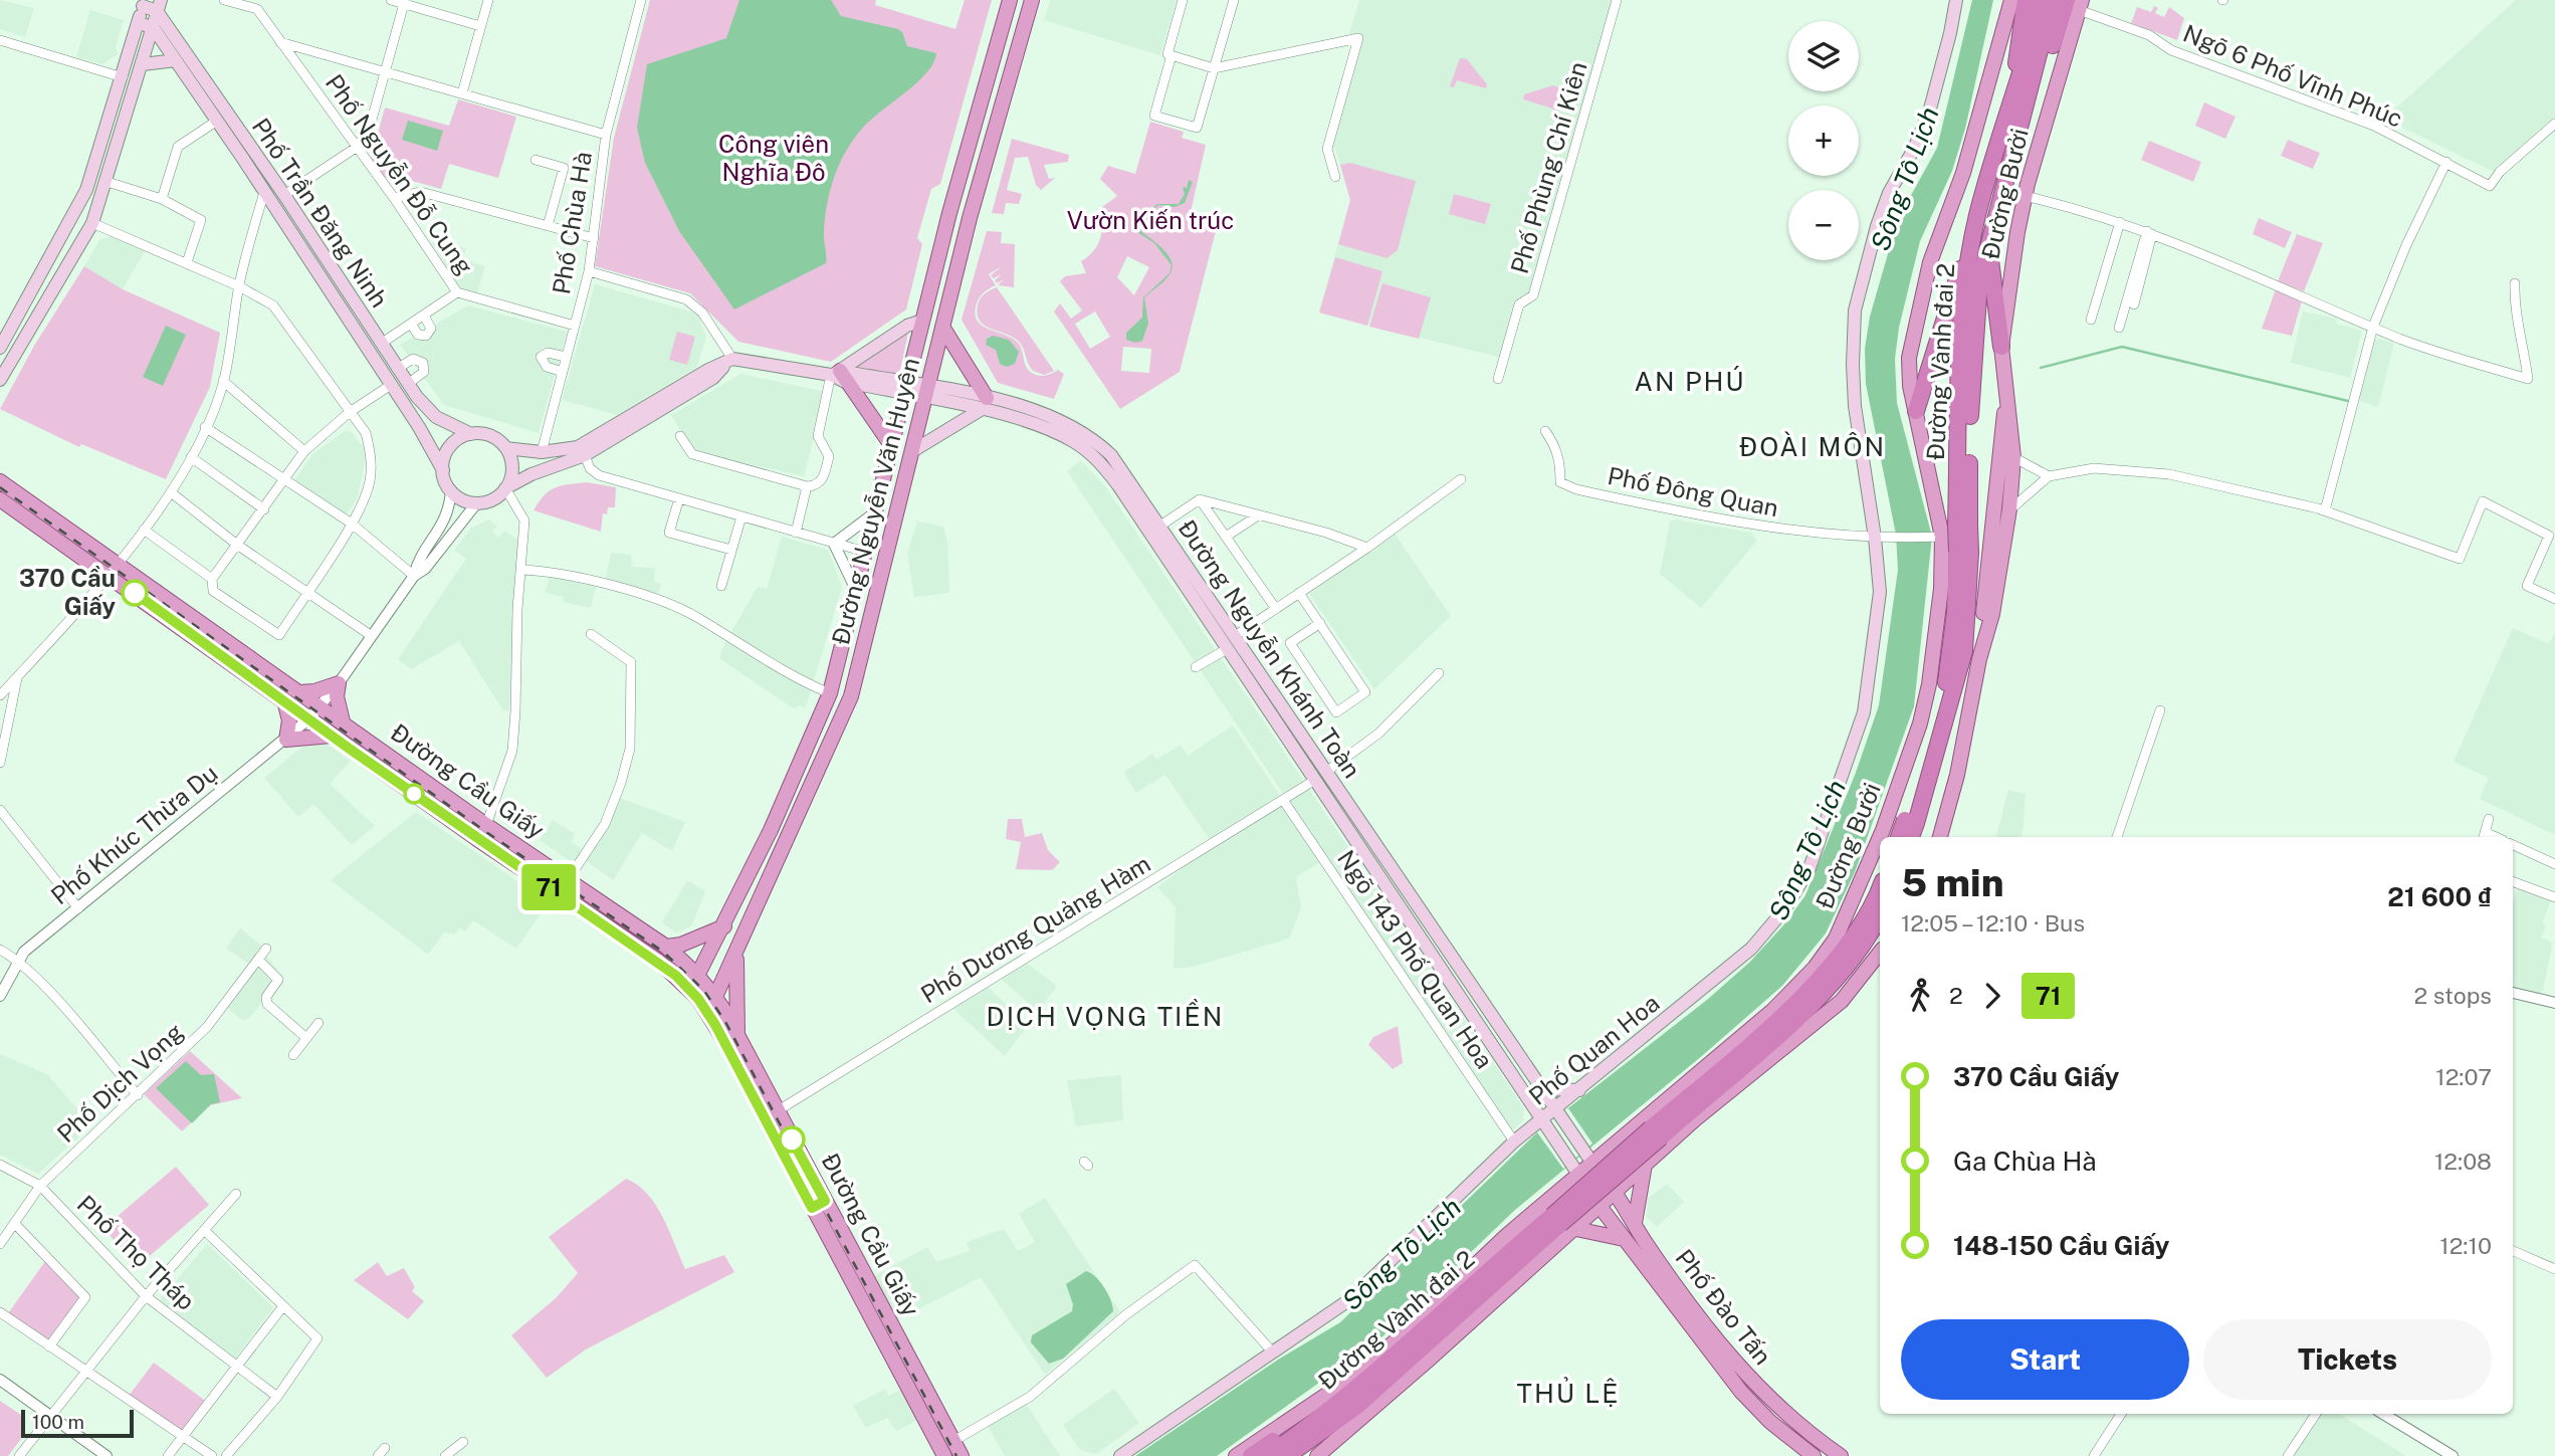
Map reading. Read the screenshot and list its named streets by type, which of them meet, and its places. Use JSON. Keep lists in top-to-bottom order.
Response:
{
  "streets": {
    "highway": ["Đường Vành đai 2"],
    "main road": [
      "Đường Bưởi",
      "Phố Trần Đăng Ninh",
      "Đường Nguyễn Văn Huyên",
      "Đường Nguyễn Khánh Toàn",
      "Đường Cầu Giấy",
      "Phố Quan Hoa",
      "Phố Đào Tấn"
    ],
    "street": [
      "Ngõ 6 Phố Vĩnh Phúc",
      "Phố Phùng Chí Kiên",
      "Phố Nguyễn Đỗ Cung",
      "Phố Chùa Hà",
      "Phố Đông Quan",
      "Phố Khúc Thừa Dụ",
      "Phố Dương Quảng Hàm",
      "Ngõ 143 Phố Quan Hoa",
      "Phố Dịch Vọng",
      "Phố Thọ Tháp"
    ]
  },
  "crossings": [
    ["Ngõ 6 Phố Vĩnh Phúc", "Đường Bưởi"],
    ["Phố Nguyễn Đỗ Cung", "Phố Chùa Hà"],
    ["Đường Bưởi", "Đường Nguyễn Khánh Toàn"],
    ["Đường Bưởi", "Phố Đào Tấn"],
    ["Phố Đông Quan", "Phố Quan Hoa"],
    ["Đường Nguyễn Văn Huyên", "Đường Nguyễn Khánh Toàn"],
    ["Đường Nguyễn Văn Huyên", "Đường Cầu Giấy"],
    ["Đường Nguyễn Khánh Toàn", "Phố Dương Quảng Hàm"],
    ["Đường Nguyễn Khánh Toàn", "Phố Quan Hoa"],
    ["Đường Nguyễn Khánh Toàn", "Phố Đào Tấn"],
    ["Đường Cầu Giấy", "Phố Khúc Thừa Dụ"],
    ["Đường Cầu Giấy", "Phố Dương Quảng Hàm"],
    ["Phố Dương Quảng Hàm", "Ngõ 143 Phố Quan Hoa"],
    ["Ngõ 143 Phố Quan Hoa", "Phố Quan Hoa"],
    ["Phố Dịch Vọng", "Phố Thọ Tháp"]
  ],
  "districts": [
    "AN PHÚ",
    "ĐOÀI MÔN",
    "DỊCH VỌNG TIỀN",
    "THỦ LỆ"
  ],
  "water": ["Sông Tô Lịch"],
  "parks": ["Công viên Nghĩa Đô", "Vườn Kiến trúc"],
  "places": ["370 Cầu Giấy"],
  "lines": ["bus line 71"],
  "scale_bar": "100 m",
  "page": {
    "on_map": "71",
    "map_buttons": ["+", "−"],
    "heading": ["5 min", "12:05 – 12:10 · Bus", "21 600 ₫"],
    "legs": ["2", "71", "2 stops"],
    "list": [
      {
        "name": "370 Cầu Giấy",
        "value": "12:07"
      },
      {
        "name": "Ga Chùa Hà",
        "value": "12:08"
      },
      {
        "name": "148-150 Cầu Giấy",
        "value": "12:10"
      }
    ],
    "buttons": ["Start", "Tickets"],
    "scale": "100 m"
  }
}
